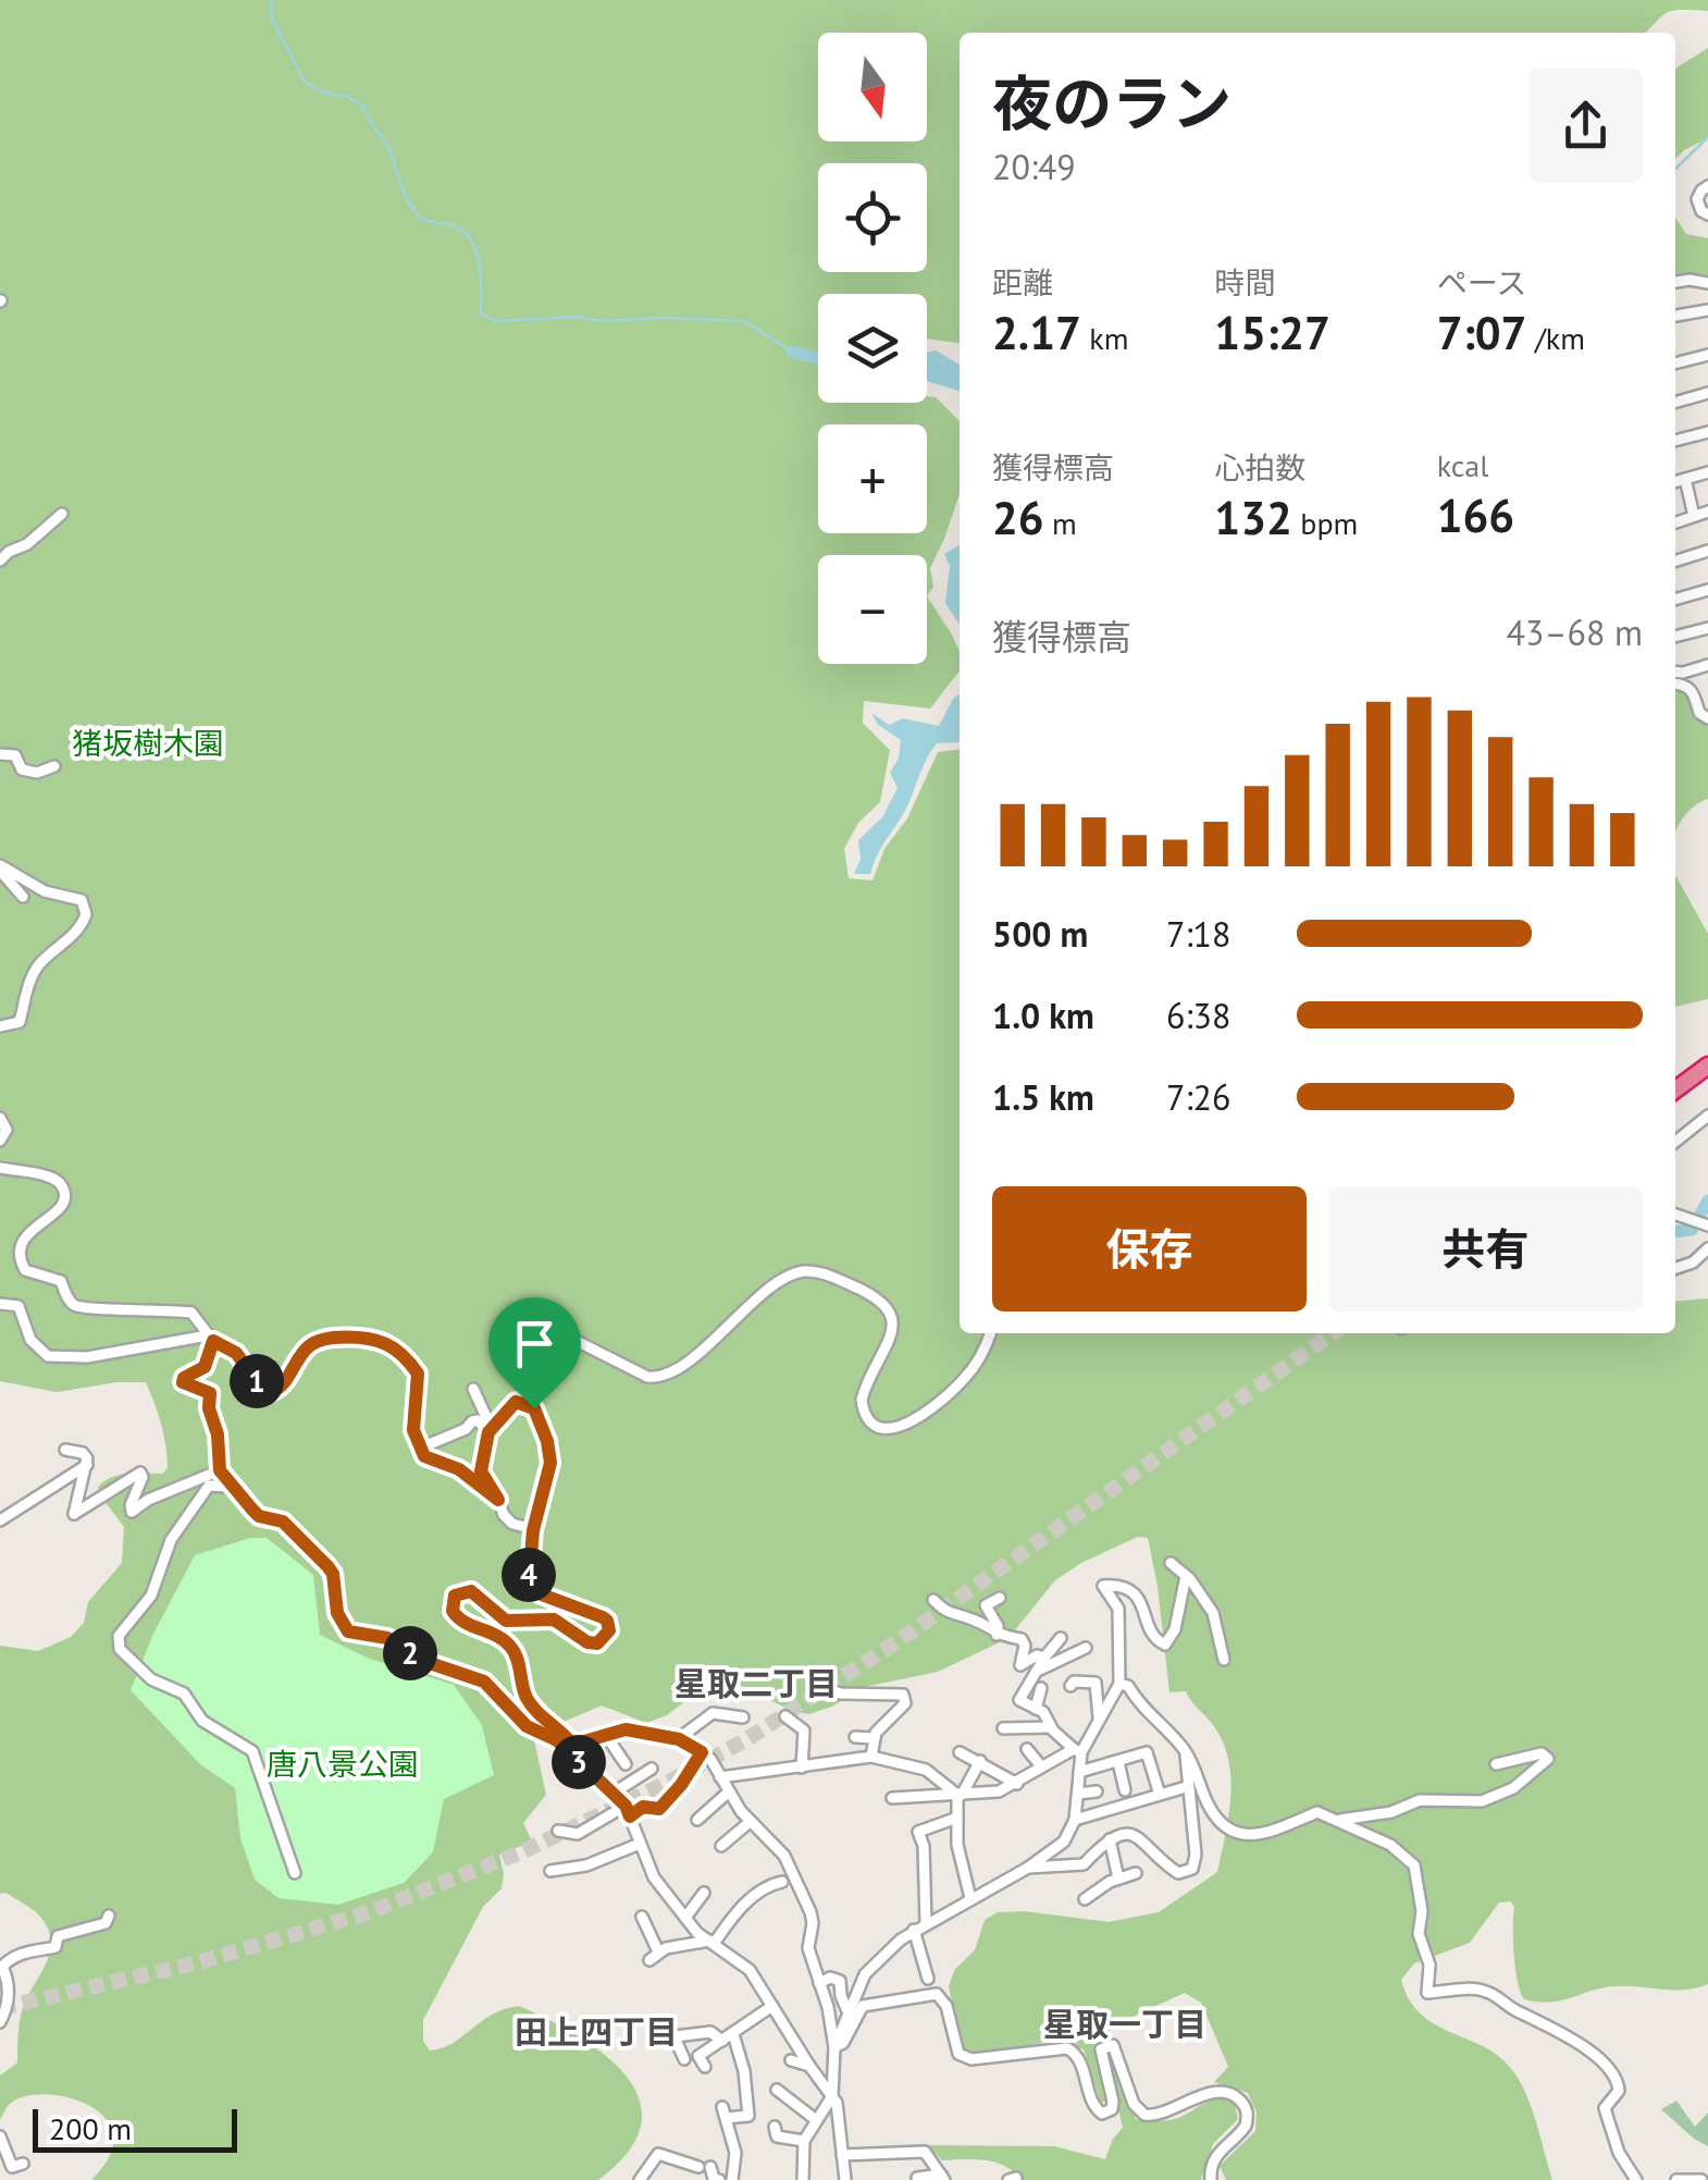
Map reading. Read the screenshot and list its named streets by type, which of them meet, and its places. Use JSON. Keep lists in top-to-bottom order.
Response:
{
  "districts": ["星取二丁目", "星取一丁目", "田上四丁目"],
  "parks": ["猪坂樹木園", "唐八景公園"],
  "scale_bar": "200 m",
  "north": "bottom",
  "page": {
    "map_buttons": ["+", "−"],
    "heading": ["夜のラン", "20:49"],
    "stats": [
      ["距離", "2.17 km"],
      ["時間", "15:27"],
      ["ペース", "7:07 /km"],
      ["獲得標高", "26 m"],
      ["心拍数", "132 bpm"],
      ["kcal", "166"]
    ],
    "chart": ["獲得標高", "43–68 m"],
    "list": [
      {
        "name": "500 m",
        "note": "7:18"
      },
      {
        "name": "1.0 km",
        "note": "6:38"
      },
      {
        "name": "1.5 km",
        "note": "7:26"
      }
    ],
    "buttons": ["保存", "共有"],
    "pins": [
      "1",
      "4",
      "2",
      "3"
    ],
    "scale": "200 m"
  }
}
